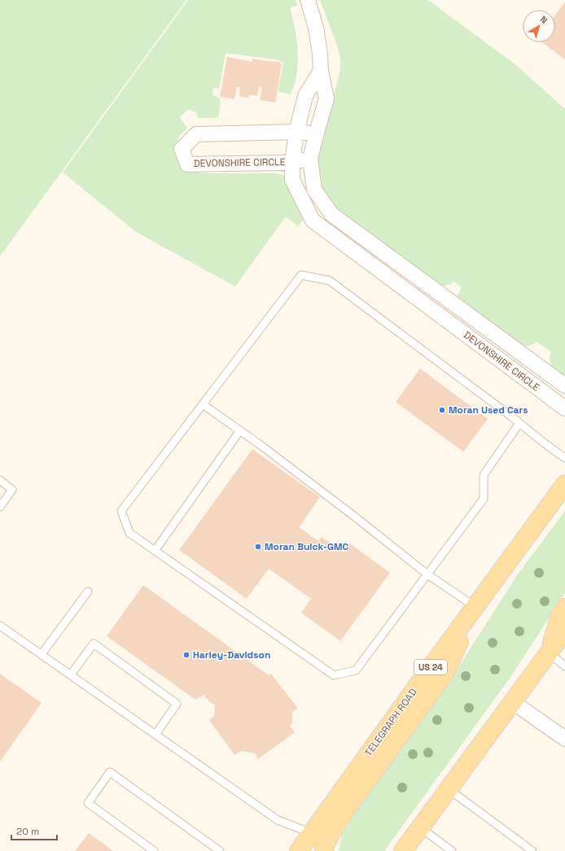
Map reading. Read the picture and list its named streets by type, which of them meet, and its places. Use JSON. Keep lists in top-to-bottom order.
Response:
{
  "streets": {
    "main road": ["US 24", "TELEGRAPH ROAD"],
    "street": ["DEVONSHIRE CIRCLE"]
  },
  "places": ["Moran Used Cars", "Moran Buick-GMC", "Harley-Davidson"],
  "scale_bar": "20 m",
  "north": "top right"
}
